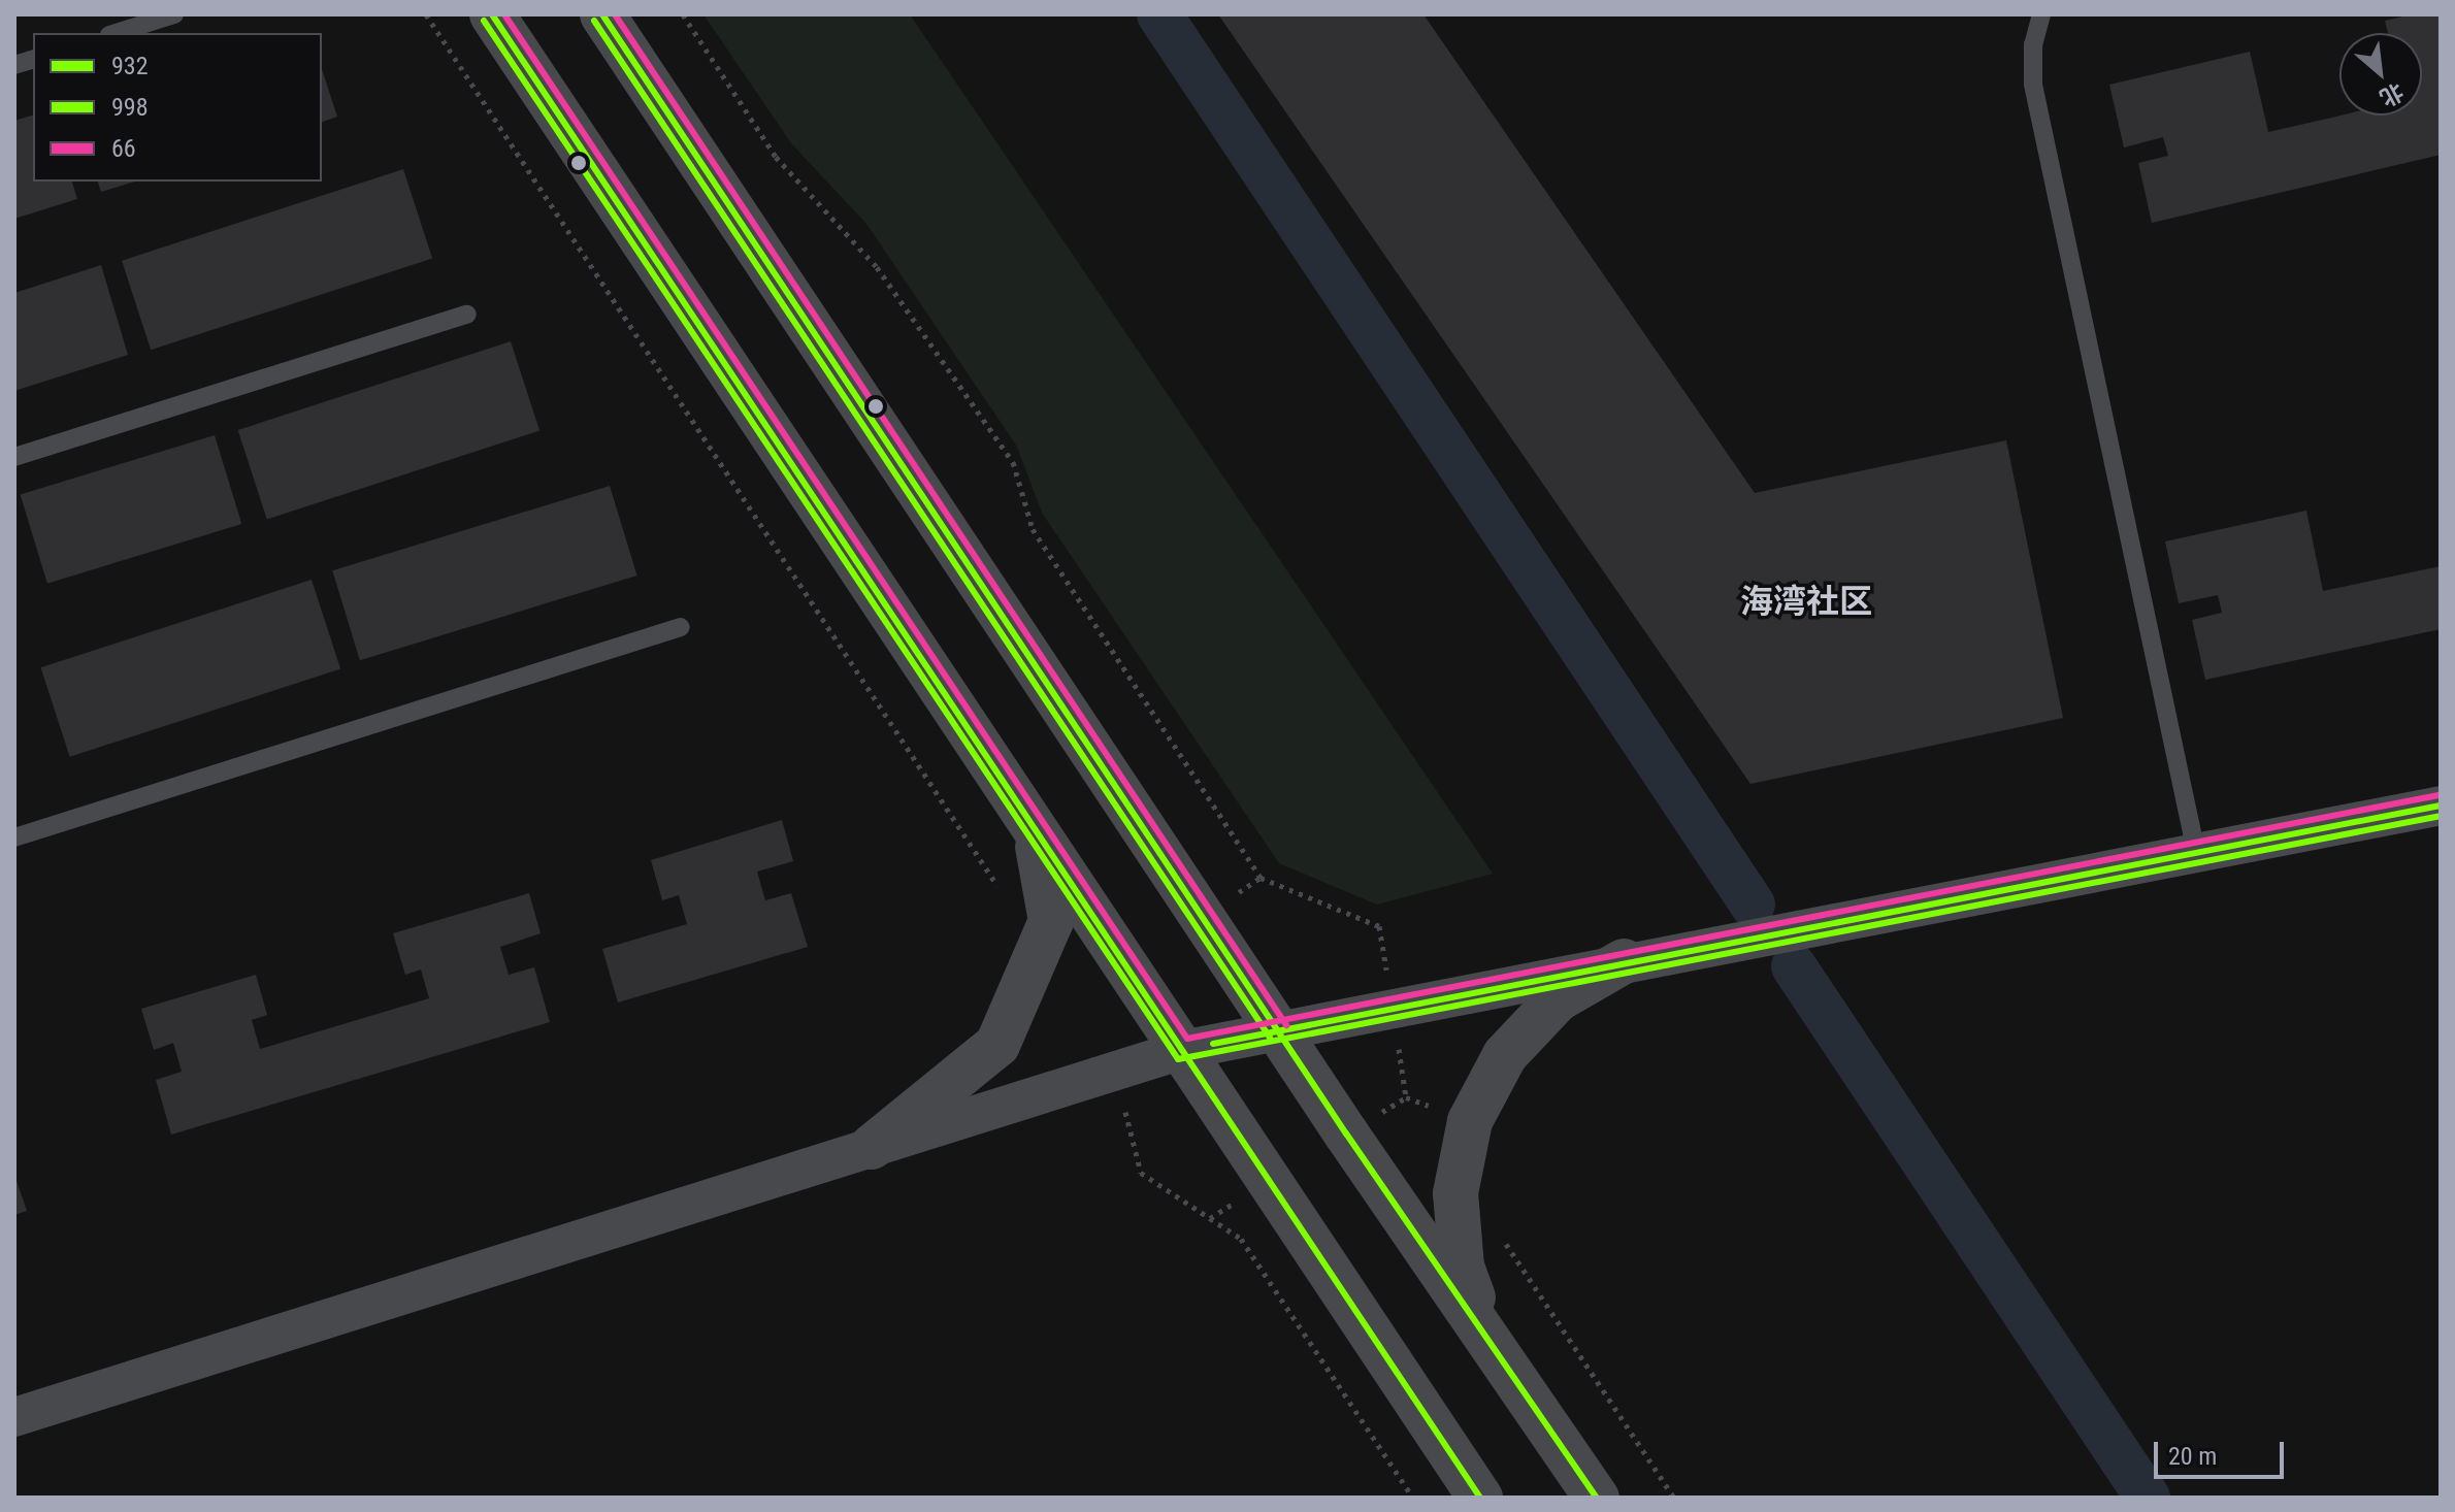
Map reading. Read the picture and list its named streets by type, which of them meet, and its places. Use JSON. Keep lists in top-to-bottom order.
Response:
{
  "districts": ["海湾社区"],
  "lines": ["transit line 932", "transit line 66", "transit line 998"],
  "legend": ["932", "998", "66"],
  "scale_bar": "20 m",
  "north": "bottom right"
}
